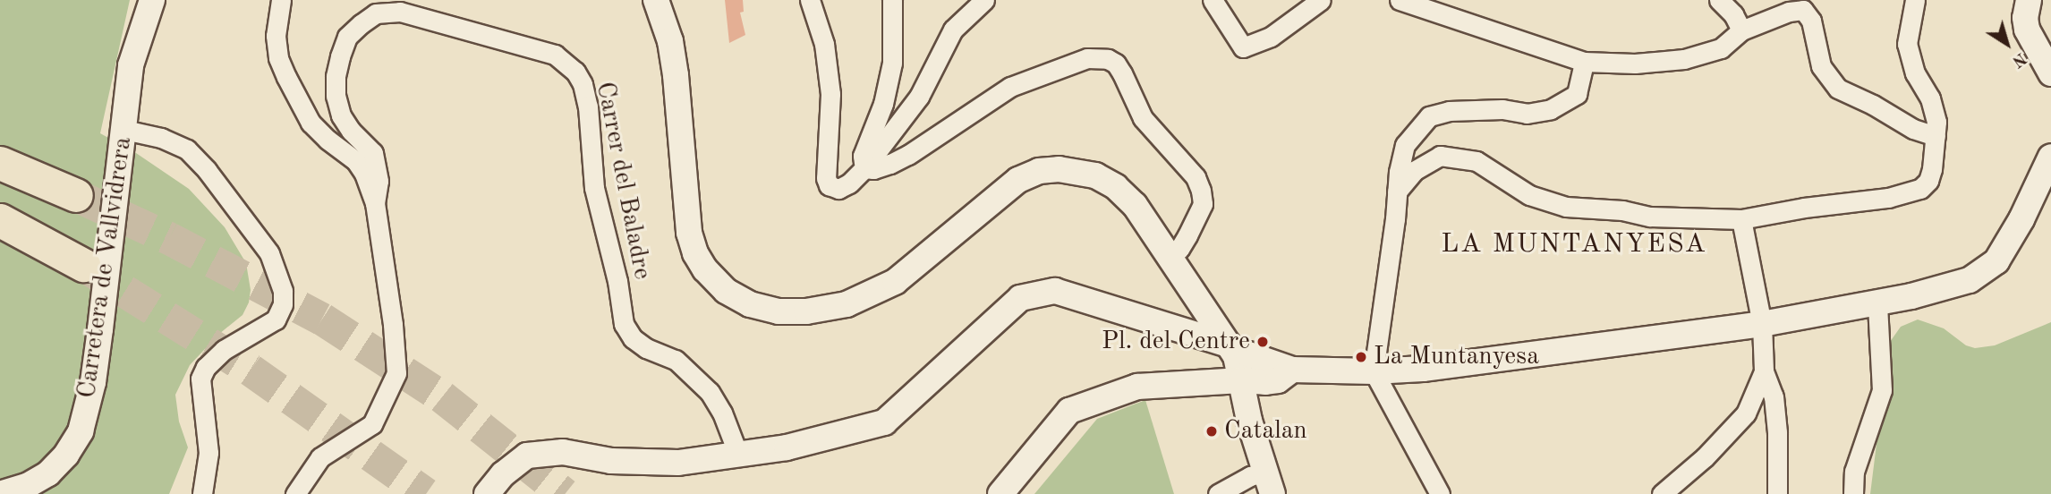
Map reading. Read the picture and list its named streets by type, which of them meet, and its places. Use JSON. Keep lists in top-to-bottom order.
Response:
{
  "streets": {
    "street": ["Carrer del Baladre", "Carretera de Vallvidrera"]
  },
  "districts": ["LA MUNTANYESA"],
  "places": ["Pl. del Centre", "La Muntanyesa", "Catalan"],
  "north": "bottom right"
}
